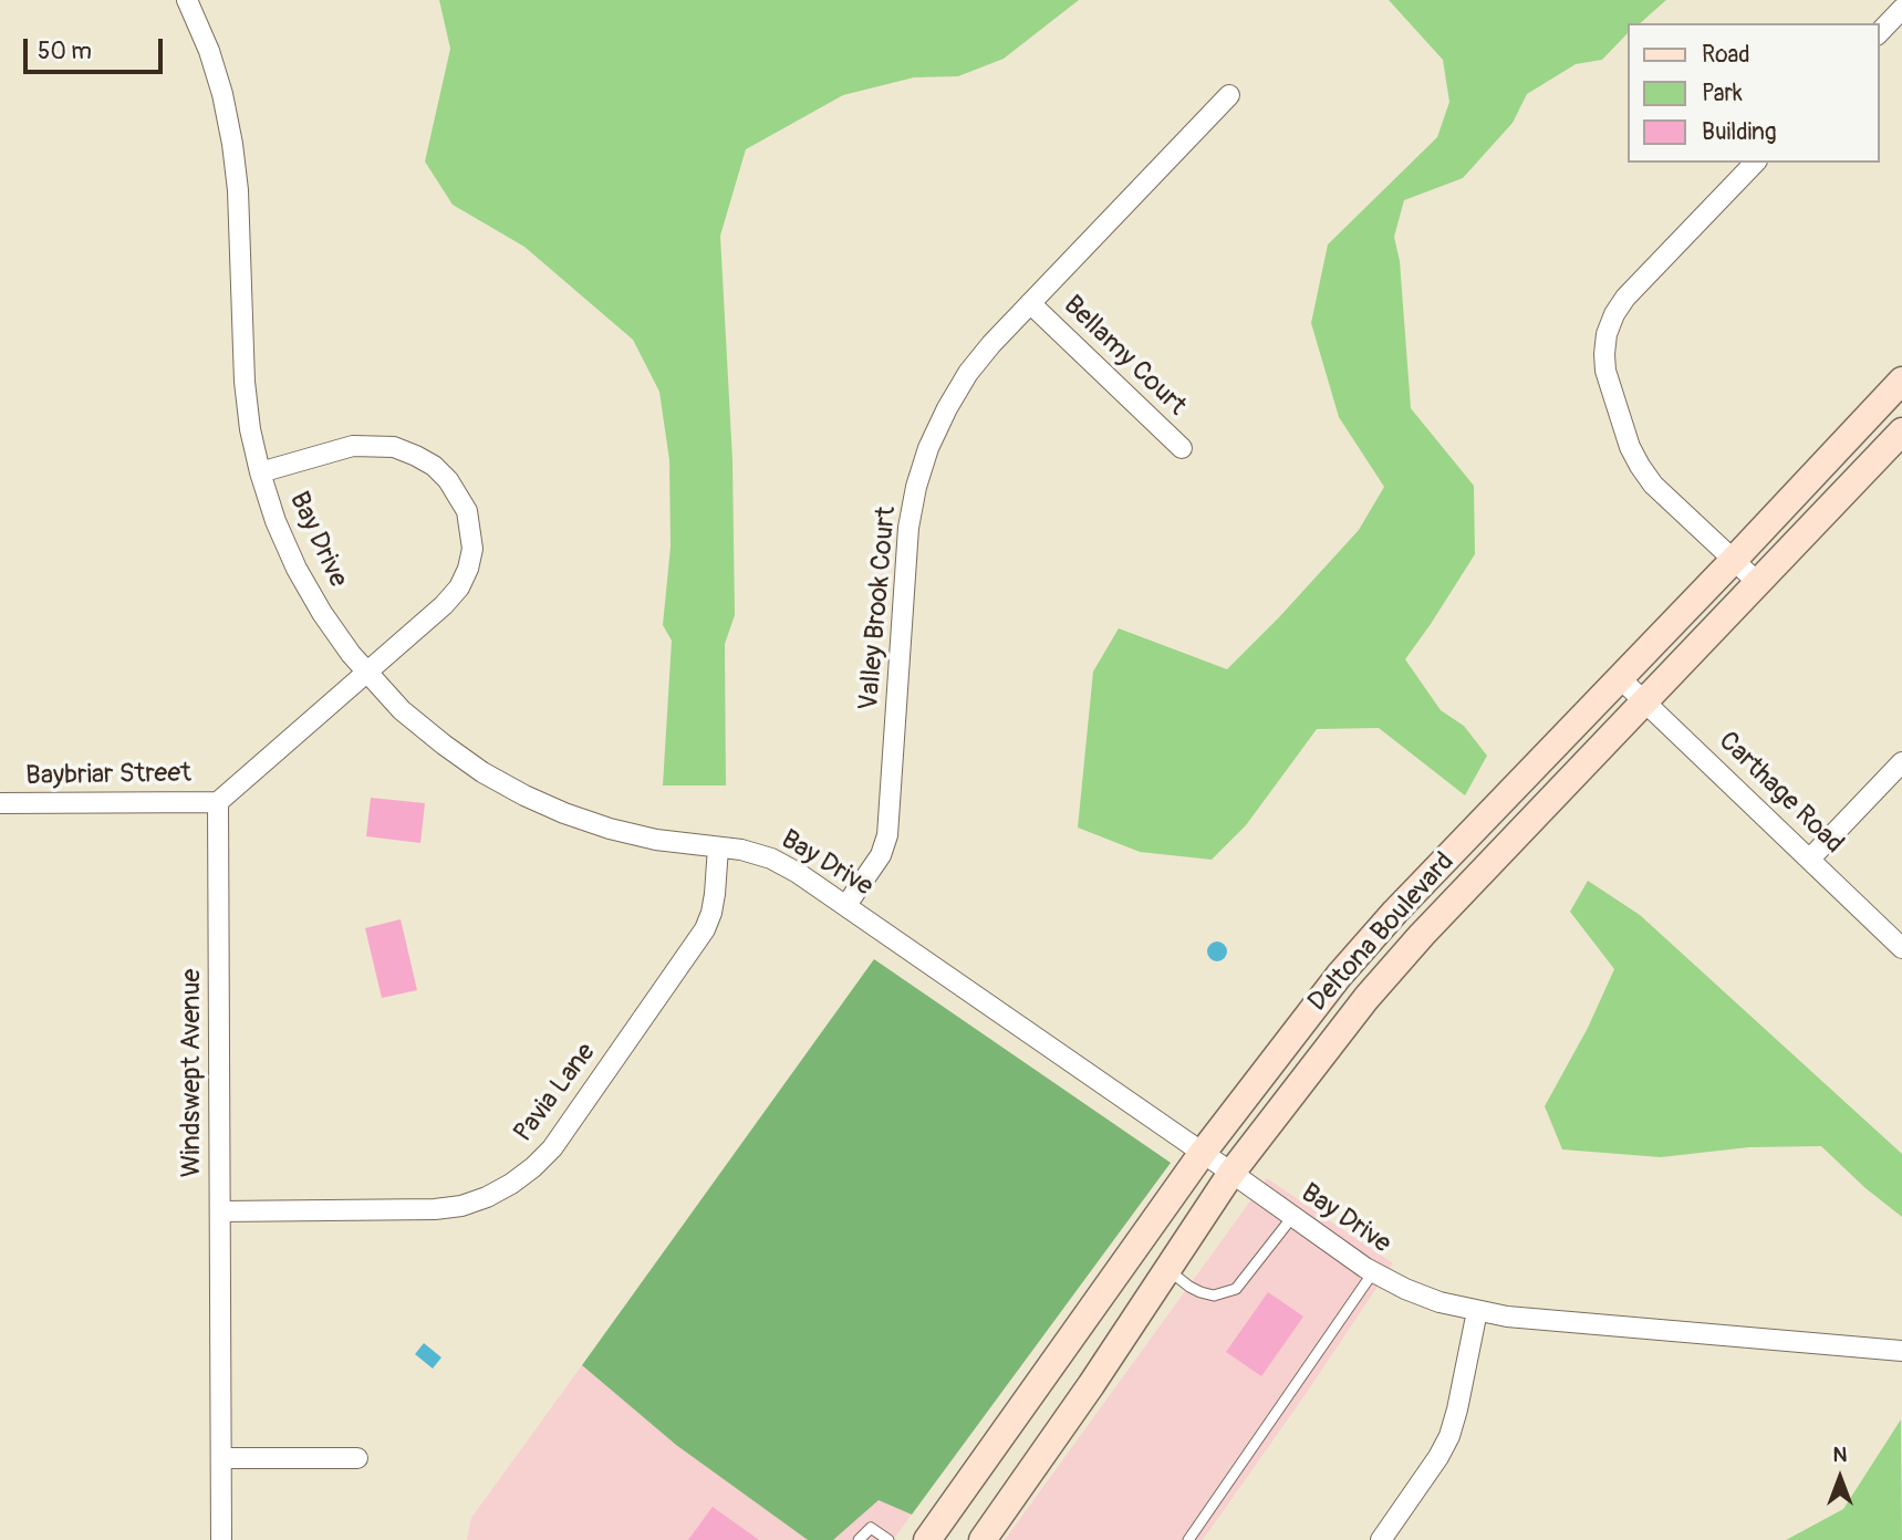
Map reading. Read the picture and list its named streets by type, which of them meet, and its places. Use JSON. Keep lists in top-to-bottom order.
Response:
{
  "streets": {
    "main road": ["Deltona Boulevard"],
    "street": [
      "Bellamy Court",
      "Bay Drive",
      "Valley Brook Court",
      "Baybriar Street",
      "Carthage Road",
      "Windswept Avenue",
      "Pavia Lane"
    ]
  },
  "crossings": [
    ["Bellamy Court", "Valley Brook Court"],
    ["Bay Drive", "Valley Brook Court"],
    ["Bay Drive", "Deltona Boulevard"],
    ["Bay Drive", "Pavia Lane"],
    ["Baybriar Street", "Windswept Avenue"],
    ["Carthage Road", "Deltona Boulevard"],
    ["Windswept Avenue", "Pavia Lane"]
  ],
  "legend": ["Road", "Park", "Building"],
  "scale_bar": "50 m",
  "north": "top"
}
